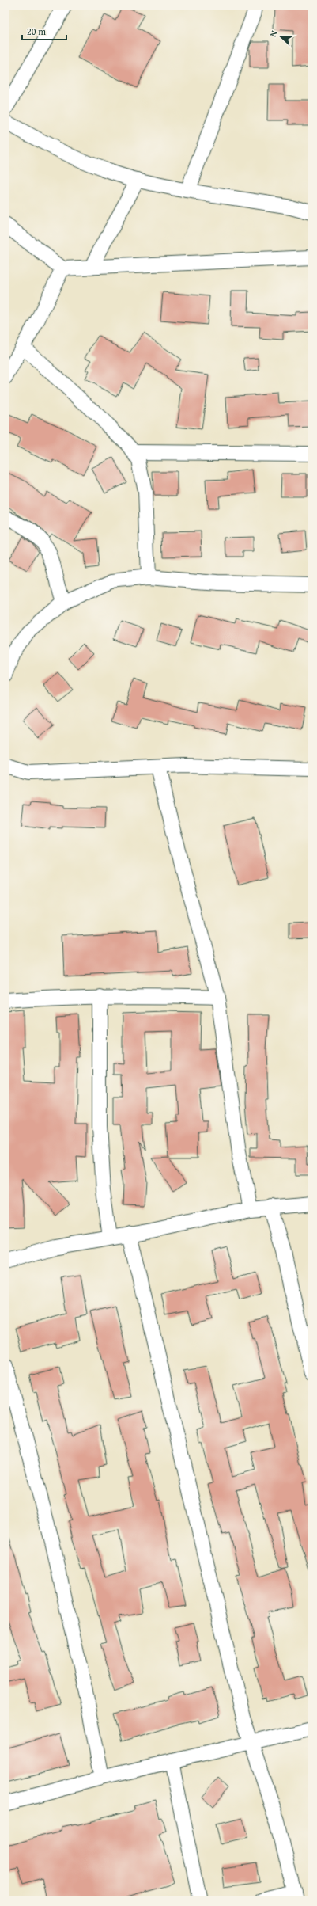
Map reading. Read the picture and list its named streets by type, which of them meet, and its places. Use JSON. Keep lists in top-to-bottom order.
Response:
{
  "scale_bar": "20 m",
  "north": "left"
}
